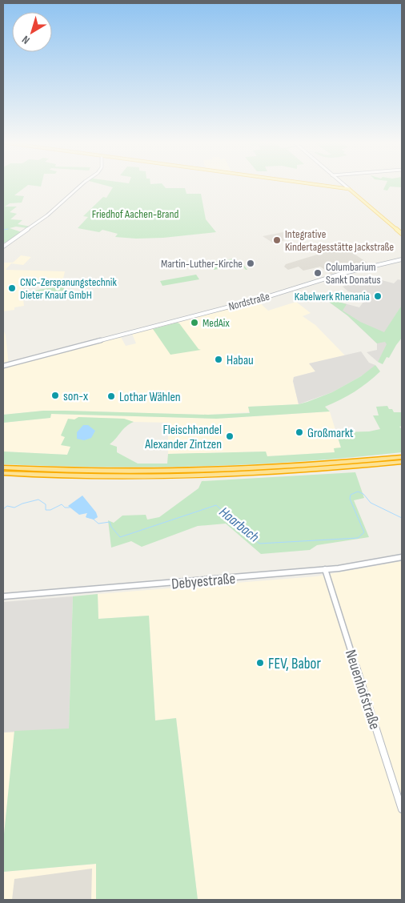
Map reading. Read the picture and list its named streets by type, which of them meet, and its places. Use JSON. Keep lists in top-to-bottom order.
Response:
{
  "streets": {
    "street": ["Nordstraße", "Debyestraße", "Neuenhofstraße"]
  },
  "crossings": [
    ["Debyestraße", "Neuenhofstraße"]
  ],
  "water": ["Haarbach"],
  "parks": ["Friedhof Aachen-Brand"],
  "places": [
    "Integrative Kindertagesstätte Jackstraße",
    "Martin-Luther-Kirche",
    "Columbarium Sankt Donatus",
    "CNC-Zerspanungstechnik Dieter Knauf GmbH",
    "Kabelwerk Rhenania",
    "MedAix",
    "Habau",
    "son-x",
    "Lothar Wählen",
    "Großmarkt",
    "Fleischhandel Alexander Zintzen",
    "FEV, Babor"
  ],
  "north": "bottom left"
}
